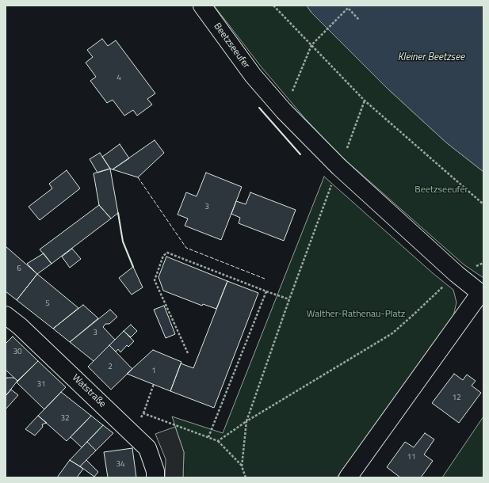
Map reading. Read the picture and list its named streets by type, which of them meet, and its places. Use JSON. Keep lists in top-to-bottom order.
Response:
{
  "streets": {
    "street": ["Beetzseeufer", "Watstraße"]
  },
  "water": ["Kleiner Beetzsee"],
  "parks": ["Beetzseeufer", "Walther-Rathenau-Platz"],
  "house_numbers": [
    "4",
    "3",
    "6",
    "5",
    "3",
    "30",
    "2",
    "1",
    "31",
    "12",
    "32",
    "11",
    "34"
  ]
}
